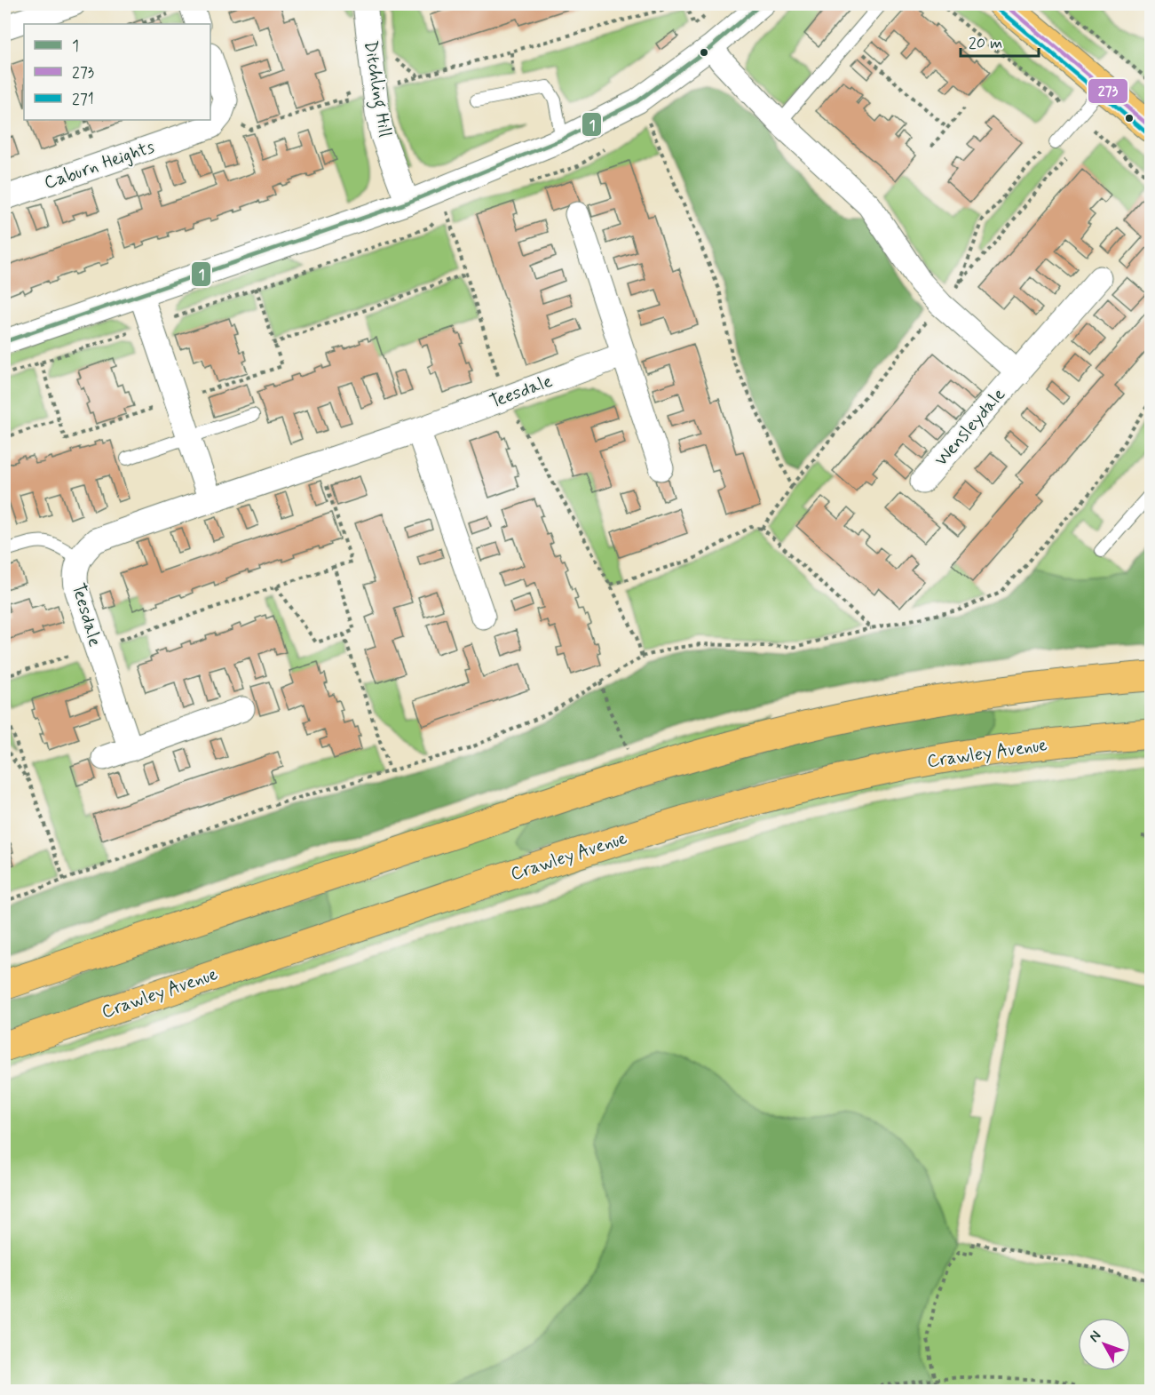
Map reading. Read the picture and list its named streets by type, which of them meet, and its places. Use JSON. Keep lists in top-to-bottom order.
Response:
{
  "streets": {
    "main road": ["Crawley Avenue"],
    "street": [
      "Ditchling Hill",
      "Caburn Heights",
      "Teesdale",
      "Wensleydale"
    ]
  },
  "lines": ["transit line 1", "transit line 273", "transit line 271"],
  "legend": ["1", "273", "271"],
  "scale_bar": "20 m",
  "north": "top left"
}
